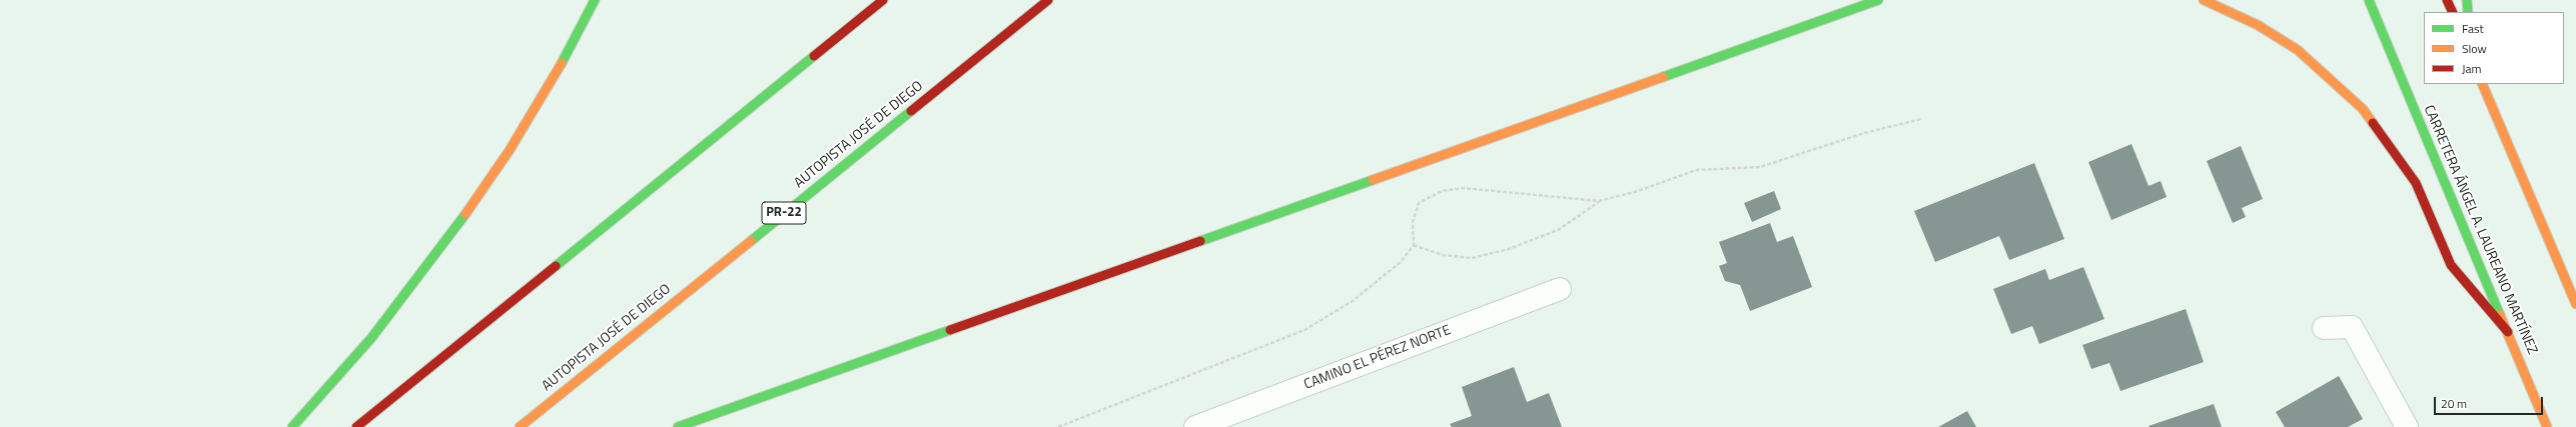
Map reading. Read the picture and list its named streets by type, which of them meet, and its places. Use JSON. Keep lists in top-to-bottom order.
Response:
{
  "streets": {
    "main road": ["AUTOPISTA JOSÉ DE DIEGO", "PR-22", "CARRETERA ÁNGEL A. LAUREANO MARTÍNEZ"],
    "street": ["CAMINO EL PÉREZ NORTE"]
  },
  "legend": ["Fast", "Slow", "Jam"],
  "scale_bar": "20 m"
}
